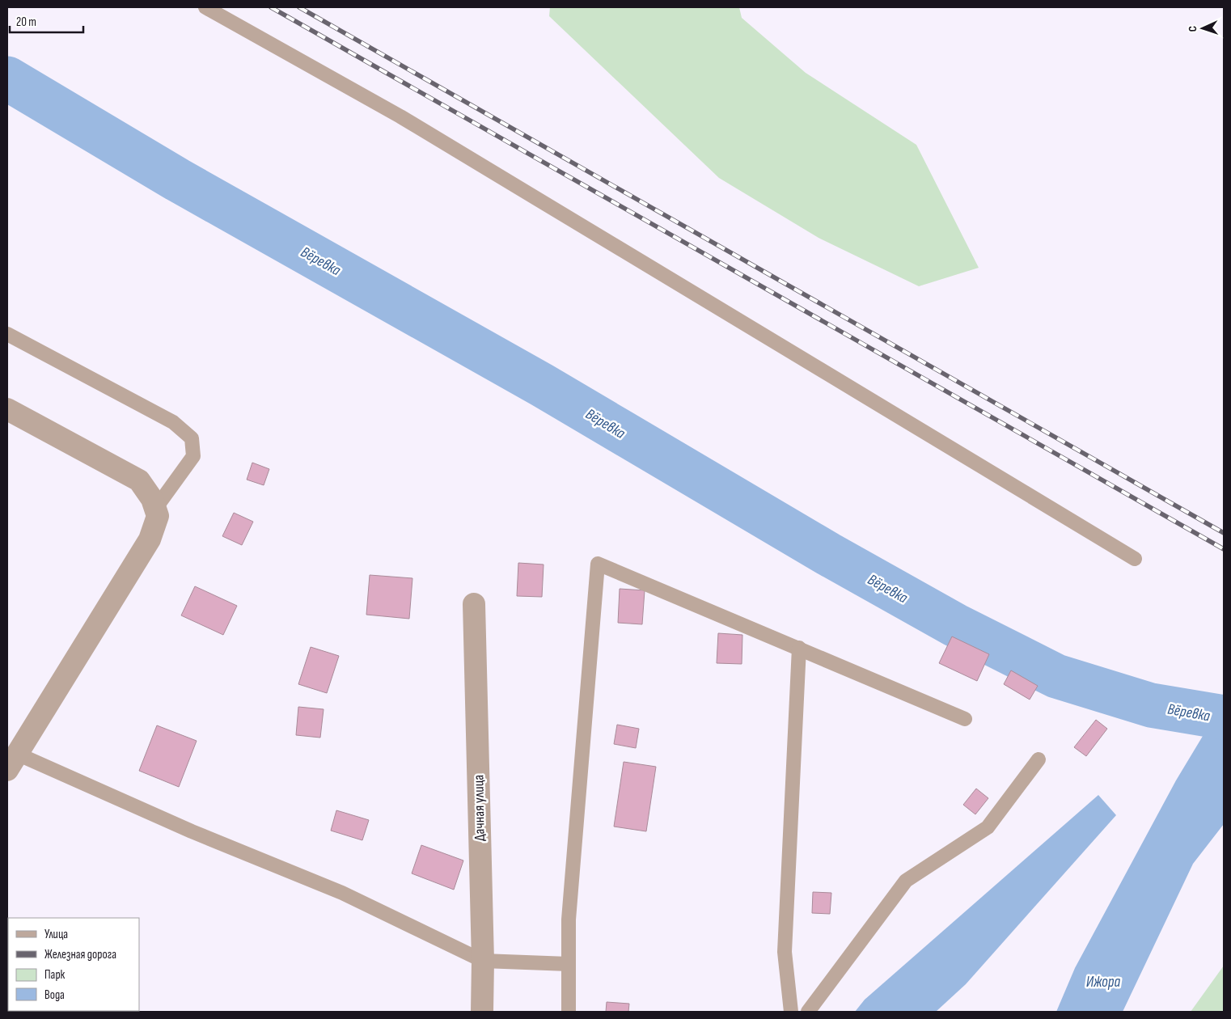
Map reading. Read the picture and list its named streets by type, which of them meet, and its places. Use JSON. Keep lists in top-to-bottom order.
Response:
{
  "streets": {
    "street": ["Дачная улица"]
  },
  "water": ["Вёревка", "Ижора"],
  "legend": [
    "Улица",
    "Железная дорога",
    "Парк",
    "Вода"
  ],
  "scale_bar": "20 m",
  "north": "left"
}
